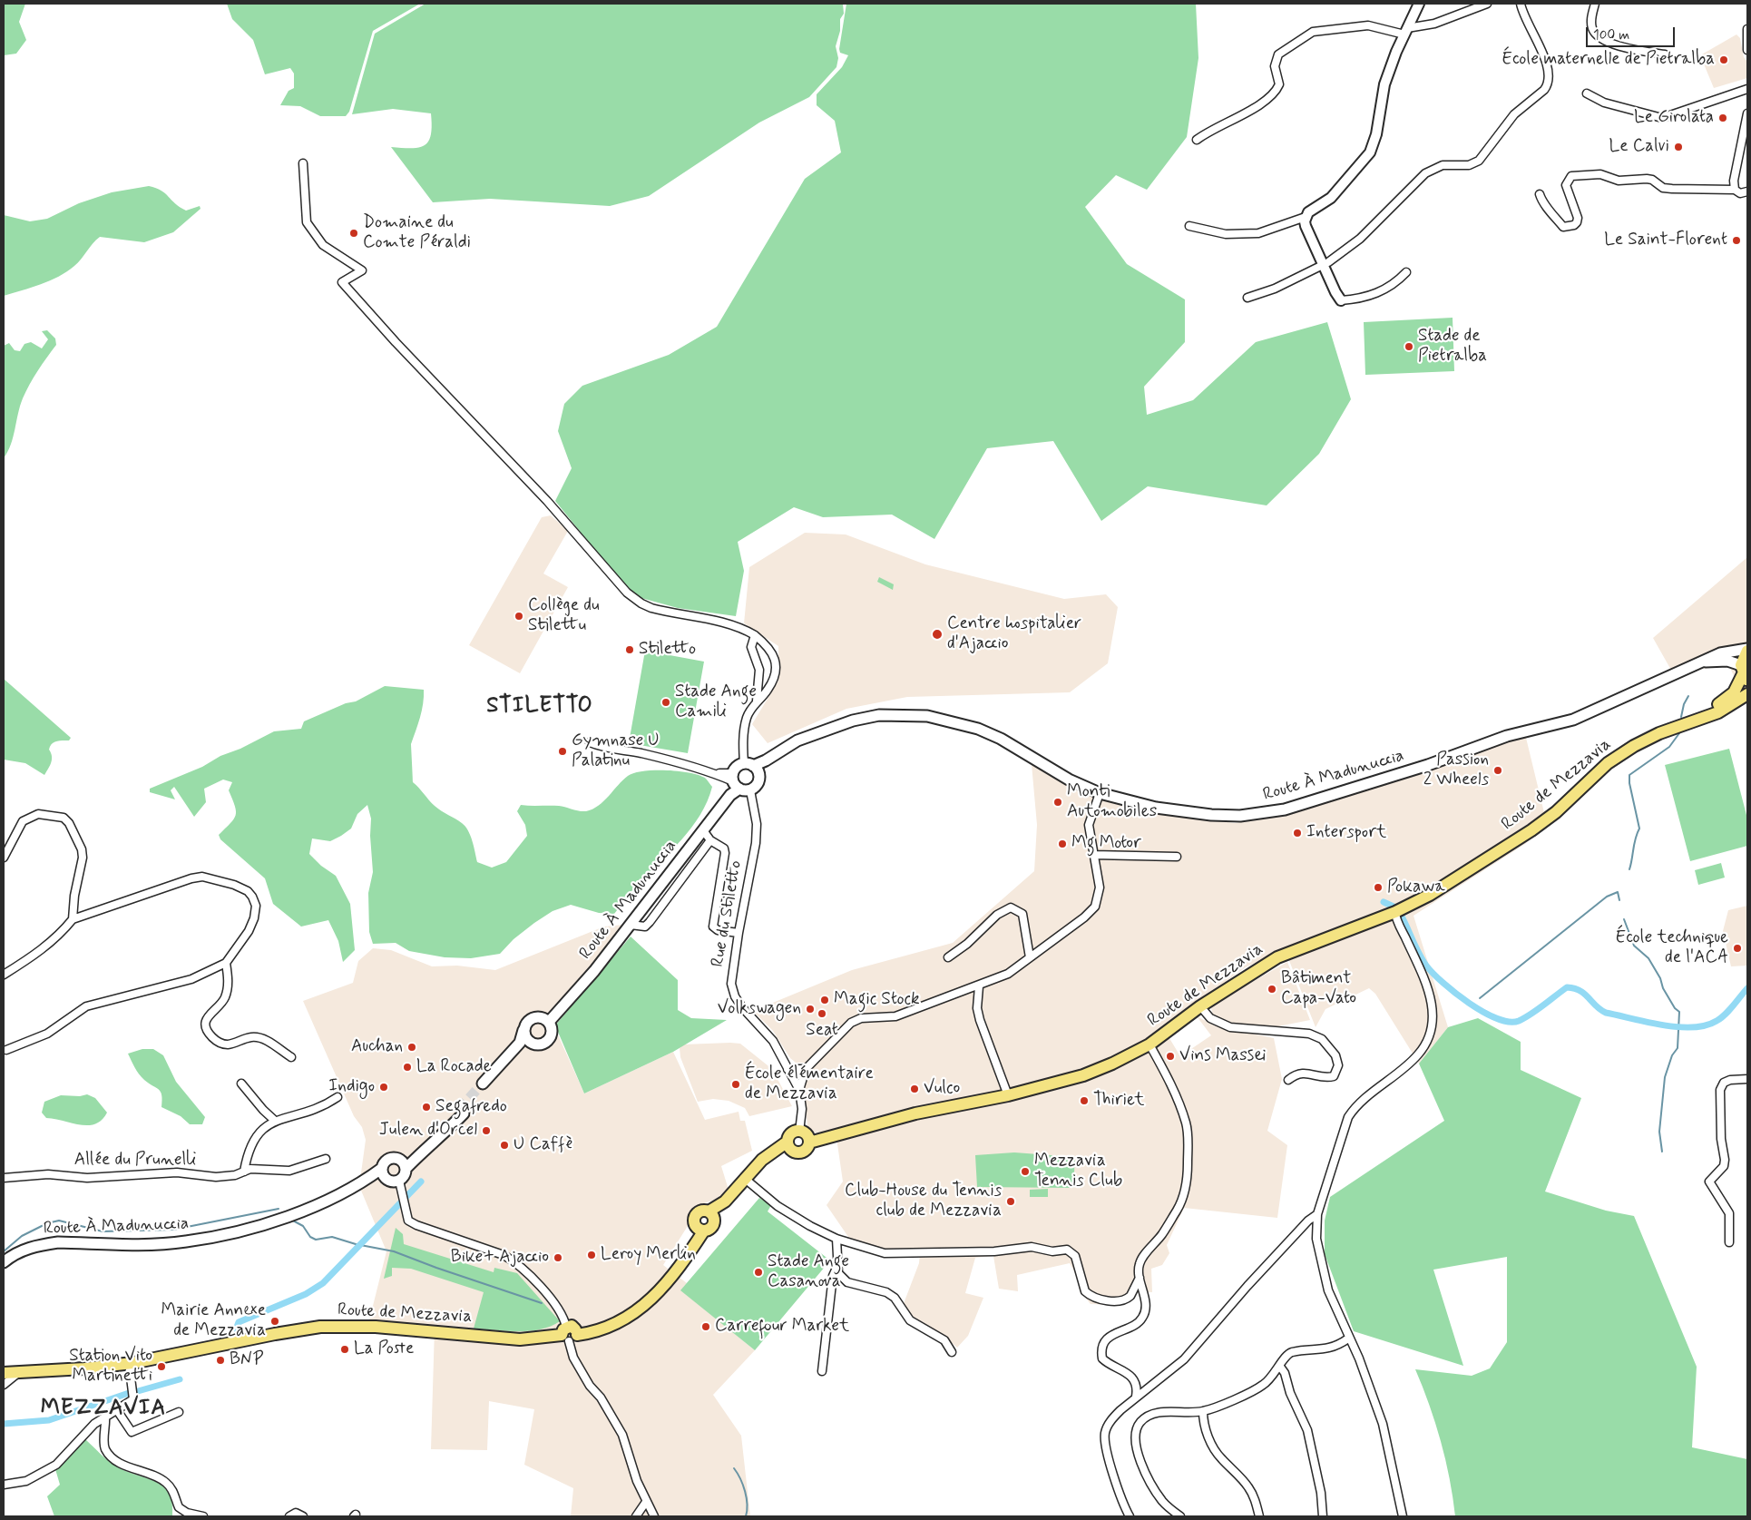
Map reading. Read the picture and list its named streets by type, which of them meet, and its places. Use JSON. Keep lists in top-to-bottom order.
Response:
{
  "streets": {
    "main road": ["Route À Madunuccia", "Route de Mezzavia"],
    "street": ["Rue du Stiletto", "Allée du Prunelli"]
  },
  "crossings": [
    ["Route À Madunuccia", "Route de Mezzavia"],
    ["Route À Madunuccia", "Rue du Stiletto"],
    ["Route de Mezzavia", "Rue du Stiletto"]
  ],
  "districts": ["STILETTO", "MEZZAVIA"],
  "places": [
    "École maternelle de Pietralba",
    "Le Girolata",
    "Le Calvi",
    "Domaine du Comte Péraldi",
    "Le Saint-Florent",
    "Stade de Pietralba",
    "Collège du Stilettu",
    "Centre hospitalier d'Ajaccio",
    "Stiletto",
    "Stade Ange Camili",
    "Gymnase U Palatinu",
    "Passion 2 Wheels",
    "Monti Automobiles",
    "Intersport",
    "Mg Motor",
    "Pokawa",
    "École technique de l'ACA",
    "Bâtiment Capa-Vato",
    "Magic Stock",
    "Volkswagen",
    "Seat",
    "Auchan",
    "Vins Massei",
    "La Rocade",
    "École élémentaire de Mezzavia",
    "Indigo",
    "Vulco",
    "Thiriet",
    "Segafredo",
    "Julen d'Orcel",
    "U Caffè",
    "Mezzavia Tennis Club",
    "Club-House du Tennis club de Mezzavia",
    "Leroy Merlin",
    "Bike+ Ajaccio",
    "Stade Ange Casanova",
    "Mairie Annexe de Mezzavia",
    "Carrefour Market",
    "La Poste",
    "BNP",
    "Station Vito Martinetti"
  ],
  "scale_bar": "100 m"
}
